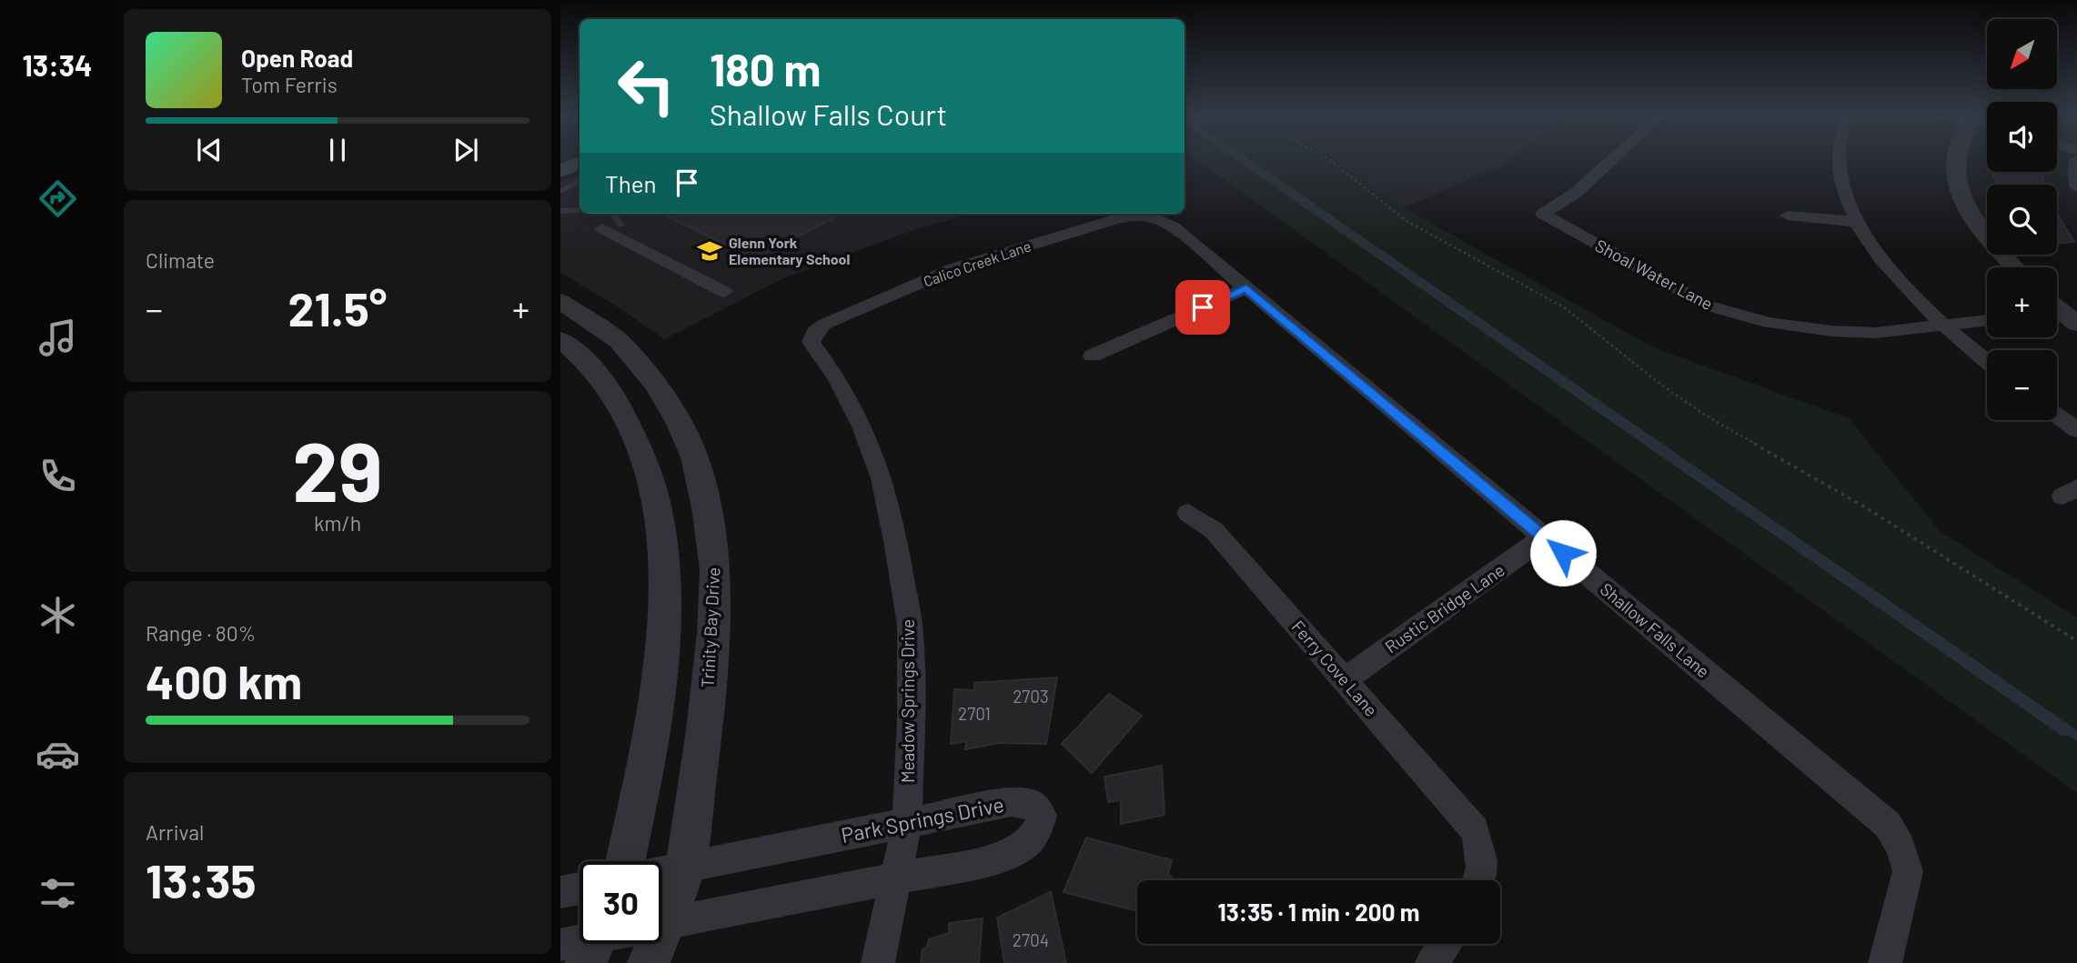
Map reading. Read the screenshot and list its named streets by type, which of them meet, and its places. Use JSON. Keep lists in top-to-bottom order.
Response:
{
  "streets": {
    "street": [
      "Calico Creek Lane",
      "Shoal Water Lane",
      "Rustic Bridge Lane",
      "Trinity Bay Drive",
      "Shallow Falls Lane",
      "Ferry Cove Lane",
      "Meadow Springs Drive",
      "Park Springs Drive"
    ]
  },
  "crossings": [
    ["Calico Creek Lane", "Shallow Falls Lane"],
    ["Calico Creek Lane", "Meadow Springs Drive"],
    ["Rustic Bridge Lane", "Shallow Falls Lane"],
    ["Rustic Bridge Lane", "Ferry Cove Lane"],
    ["Trinity Bay Drive", "Park Springs Drive"],
    ["Meadow Springs Drive", "Park Springs Drive"]
  ],
  "places": {
    "school or university": ["Glenn York Elementary School"]
  },
  "house_numbers": ["2703", "2701", "2704"],
  "north": "bottom left",
  "page": {
    "tabs": "13:34",
    "map_buttons": ["+", "−"],
    "turn": ["180 m", "Shallow Falls Court"],
    "song": ["Open Road", "Tom Ferris"],
    "then": "Then",
    "tile": [
      "Climate",
      ["29", "km/h"],
      ["Range · 80%", "400 km"],
      ["Arrival", "13:35"]
    ],
    "heat": ["−", "21.5°", "+"],
    "limit": "30",
    "trip": "13:35 · 1 min · 200 m"
  }
}
